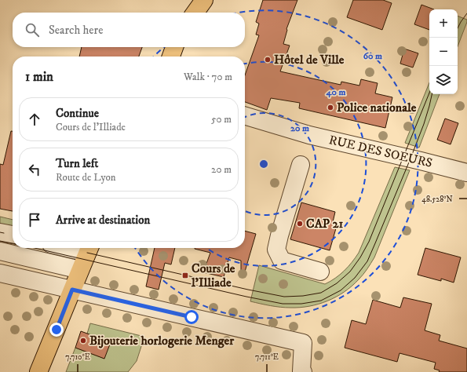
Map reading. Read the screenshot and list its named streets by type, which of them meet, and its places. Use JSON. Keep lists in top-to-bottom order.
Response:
{
  "streets": {
    "street": ["RUE DES SOEURS"]
  },
  "places": {
    "other": [
      "Hôtel de Ville",
      "Police nationale",
      "CAP 21",
      "Bijouterie horlogerie Menger"
    ],
    "transit": ["Cours de l'Illiade"]
  },
  "page": {
    "map_buttons": ["+", "−"],
    "search": "Search here",
    "heading": ["1 min", "Walk · 70 m"],
    "list": [
      ["Continue", "Cours de l'Illiade", "50 m"],
      ["Turn left", "Route de Lyon", "20 m"],
      "Arrive at destination"
    ]
  },
  "coordinates": ["48.528°N", "7.710°E", "7.711°E"],
  "rings": ["60 m", "40 m", "20 m"]
}
